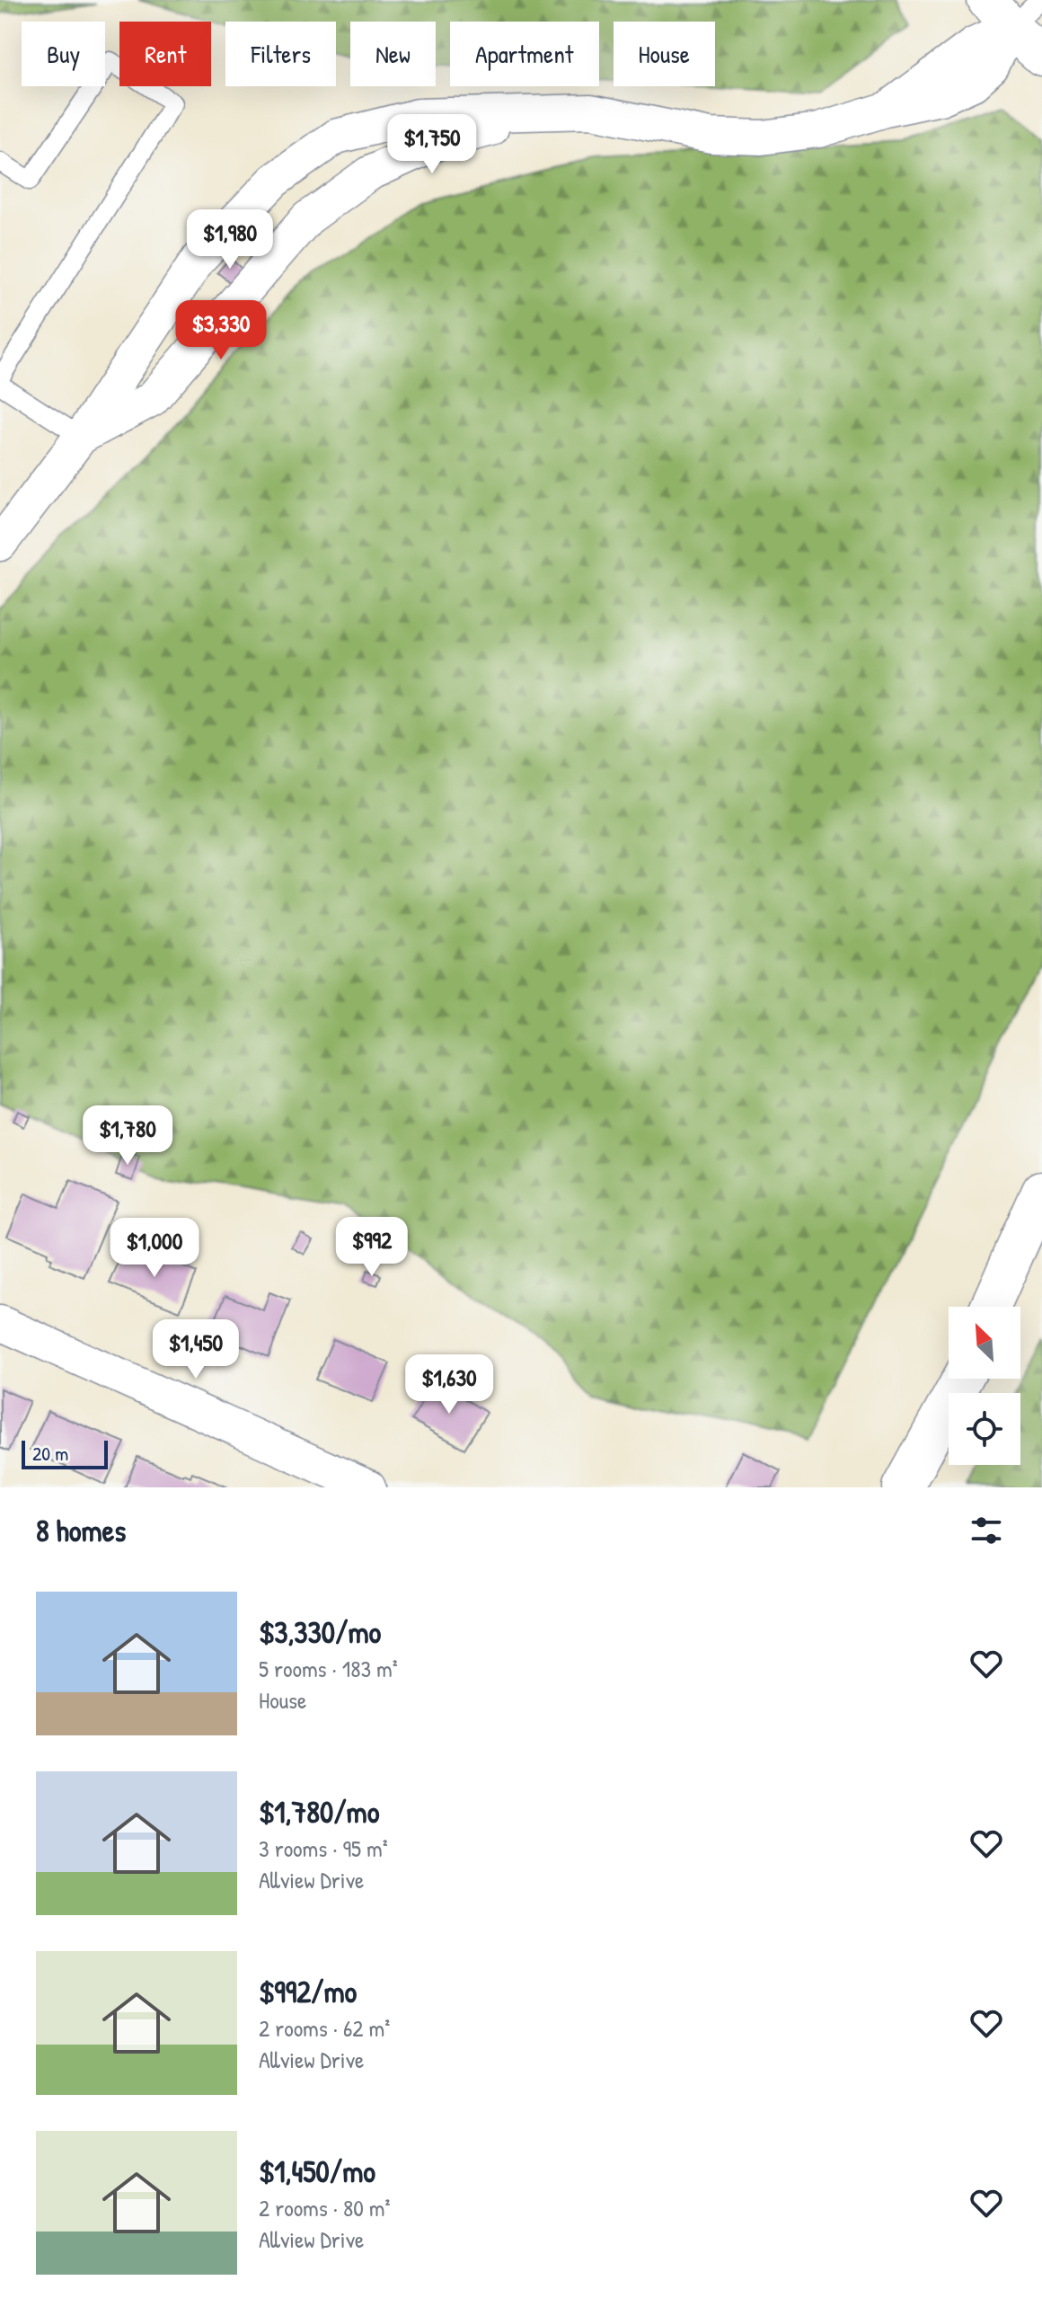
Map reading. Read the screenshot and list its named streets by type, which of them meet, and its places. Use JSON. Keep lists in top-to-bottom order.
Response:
{
  "scale_bar": "20 m",
  "north": "top left",
  "page": {
    "chip": [
      "Buy",
      "Rent",
      "Filters",
      "New",
      "Apartment",
      "House"
    ],
    "price": [
      "$1,750",
      "$1,980",
      "$3,330",
      "$1,780",
      "$992",
      "$1,000",
      "$1,450",
      "$1,630"
    ],
    "scale": "20 m",
    "heading": "8 homes",
    "list": [
      {
        "name": "$3,330/mo",
        "note": "5 rooms · 183 m² · House"
      },
      {
        "name": "$1,780/mo",
        "note": "3 rooms · 95 m² · Allview Drive"
      },
      {
        "name": "$992/mo",
        "note": "2 rooms · 62 m² · Allview Drive"
      },
      {
        "name": "$1,450/mo",
        "note": "2 rooms · 80 m² · Allview Drive"
      }
    ]
  }
}
